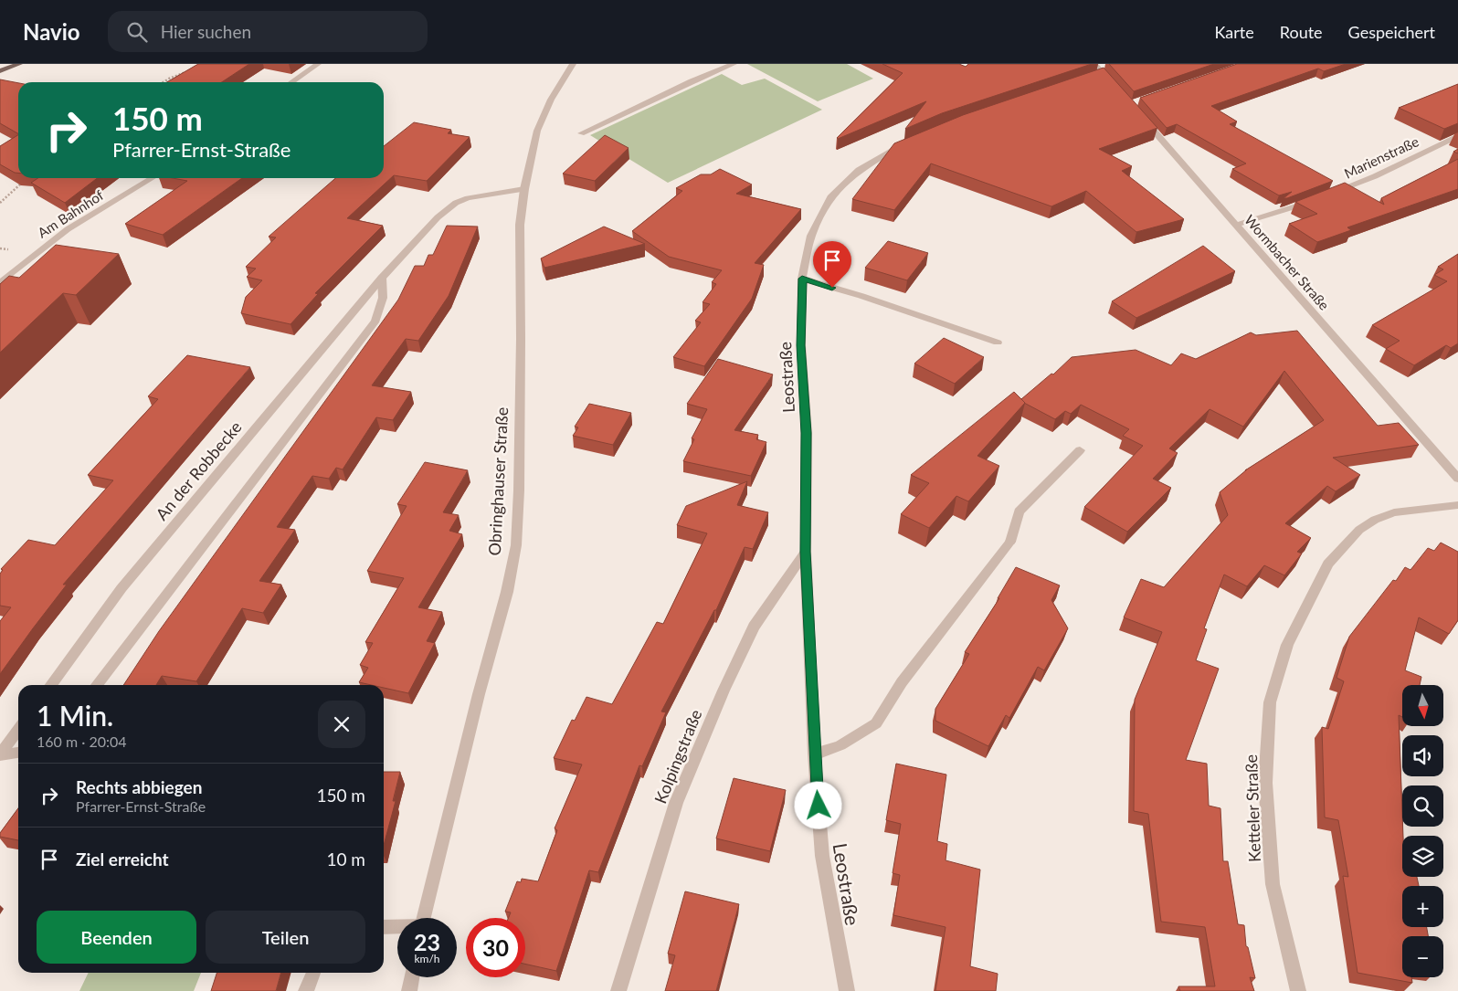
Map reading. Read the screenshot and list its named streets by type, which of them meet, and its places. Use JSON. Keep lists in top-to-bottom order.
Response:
{
  "streets": {
    "street": [
      "Marienstraße",
      "Am Bahnhof",
      "Wormbacher Straße",
      "Leostraße",
      "An der Robbecke",
      "Obringhauser Straße",
      "Kolpingstraße",
      "Ketteler Straße"
    ]
  },
  "crossings": [
    ["Marienstraße", "Wormbacher Straße"],
    ["Leostraße", "Kolpingstraße"],
    ["An der Robbecke", "Obringhauser Straße"]
  ],
  "north": "bottom",
  "page": {
    "header": "Navio",
    "search": "Hier suchen",
    "nav": ["Karte", "Route", "Gespeichert"],
    "turn": ["150 m", "Pfarrer-Ernst-Straße"],
    "map_buttons": ["+", "−"],
    "heading": ["1 Min.", "160 m · 20:04"],
    "list": [
      {
        "name": "Rechts abbiegen",
        "note": "Pfarrer-Ernst-Straße",
        "value": "150 m"
      },
      {
        "name": "Ziel erreicht",
        "value": "10 m"
      }
    ],
    "buttons": ["Beenden", "Teilen"],
    "speed": "23 km/h",
    "limit": "30"
  }
}
